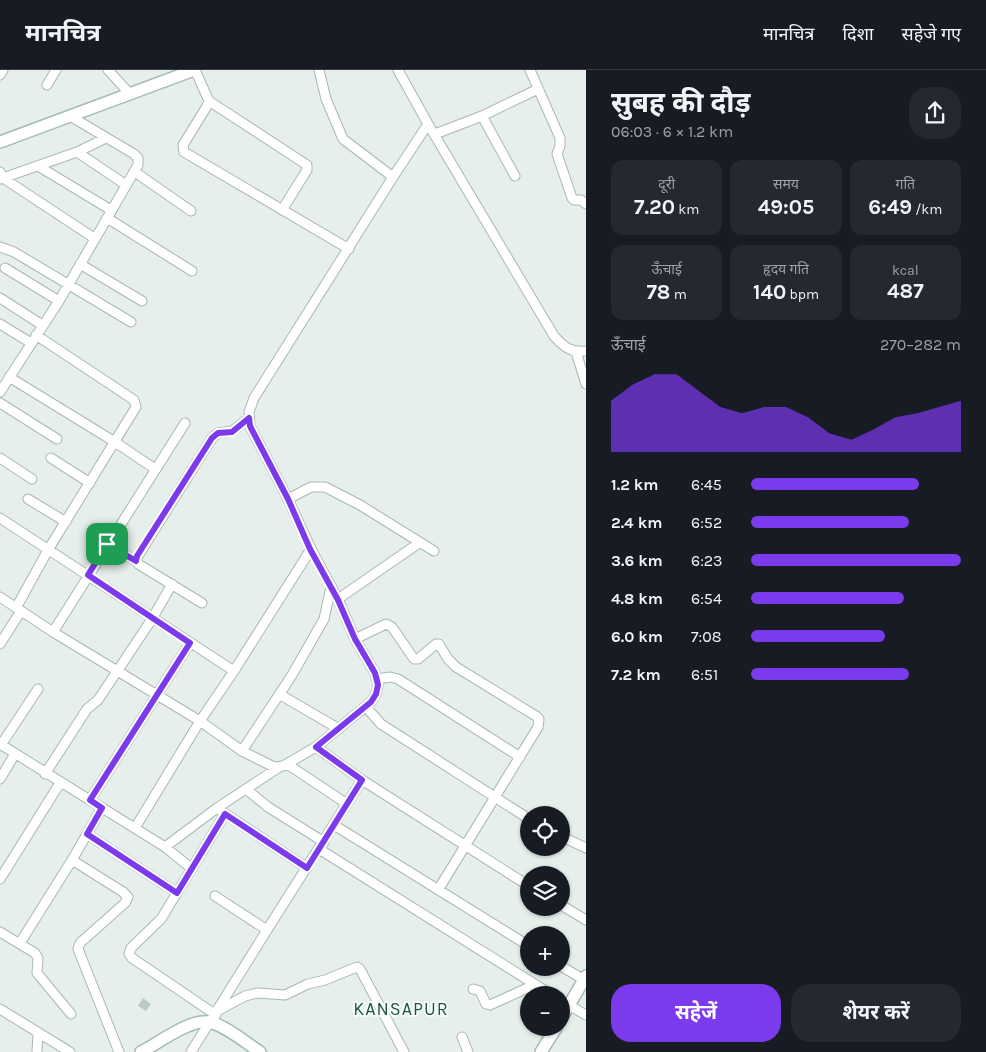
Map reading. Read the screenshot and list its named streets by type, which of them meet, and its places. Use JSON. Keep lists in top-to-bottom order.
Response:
{
  "districts": ["KANSAPUR"],
  "page": {
    "header": "मानचित्र",
    "nav": ["मानचित्र", "दिशा", "सहेजे गए"],
    "heading": ["सुबह की दौड़", "06:03 · 6 × 1.2 km"],
    "stats": [
      ["दूरी", "7.20 km"],
      ["समय", "49:05"],
      ["गति", "6:49 /km"],
      ["ऊँचाई", "78 m"],
      ["हृदय गति", "140 bpm"],
      ["kcal", "487"]
    ],
    "chart": ["ऊँचाई", "270–282 m"],
    "list": [
      {
        "name": "1.2 km",
        "note": "6:45"
      },
      {
        "name": "2.4 km",
        "note": "6:52"
      },
      {
        "name": "3.6 km",
        "note": "6:23"
      },
      {
        "name": "4.8 km",
        "note": "6:54"
      },
      {
        "name": "6.0 km",
        "note": "7:08"
      },
      {
        "name": "7.2 km",
        "note": "6:51"
      }
    ],
    "map_buttons": ["+", "−"],
    "buttons": ["सहेजें", "शेयर करें"]
  }
}
